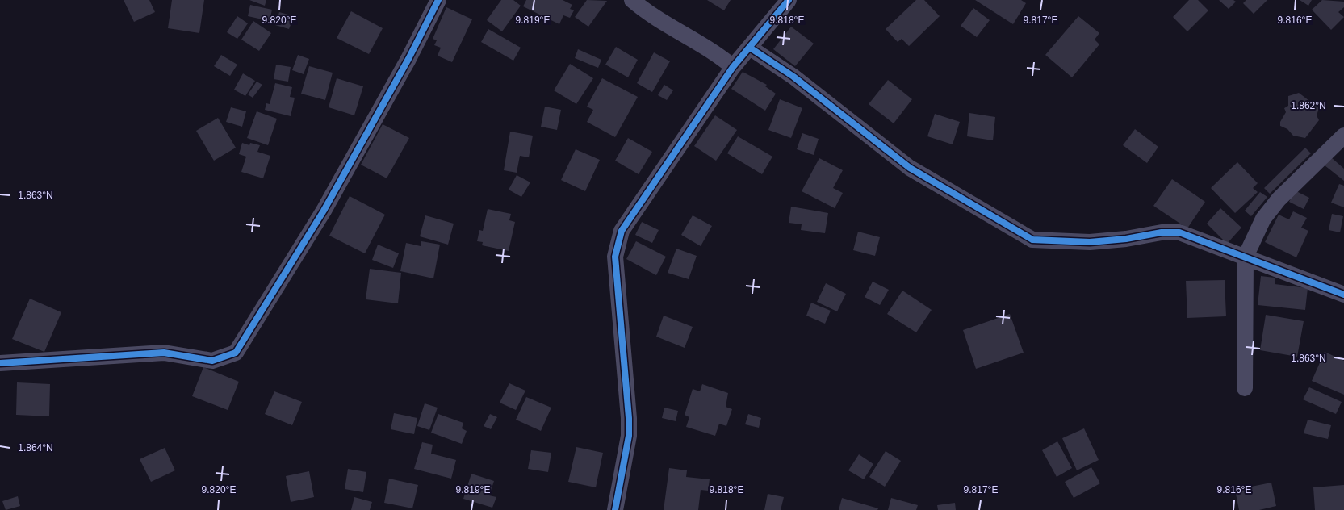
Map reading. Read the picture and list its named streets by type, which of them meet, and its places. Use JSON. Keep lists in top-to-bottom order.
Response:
{
  "coordinates": [
    "9.820°E",
    "9.819°E",
    "9.818°E",
    "9.817°E",
    "9.816°E",
    "1.862°N",
    "1.863°N",
    "1.864°N"
  ]
}
